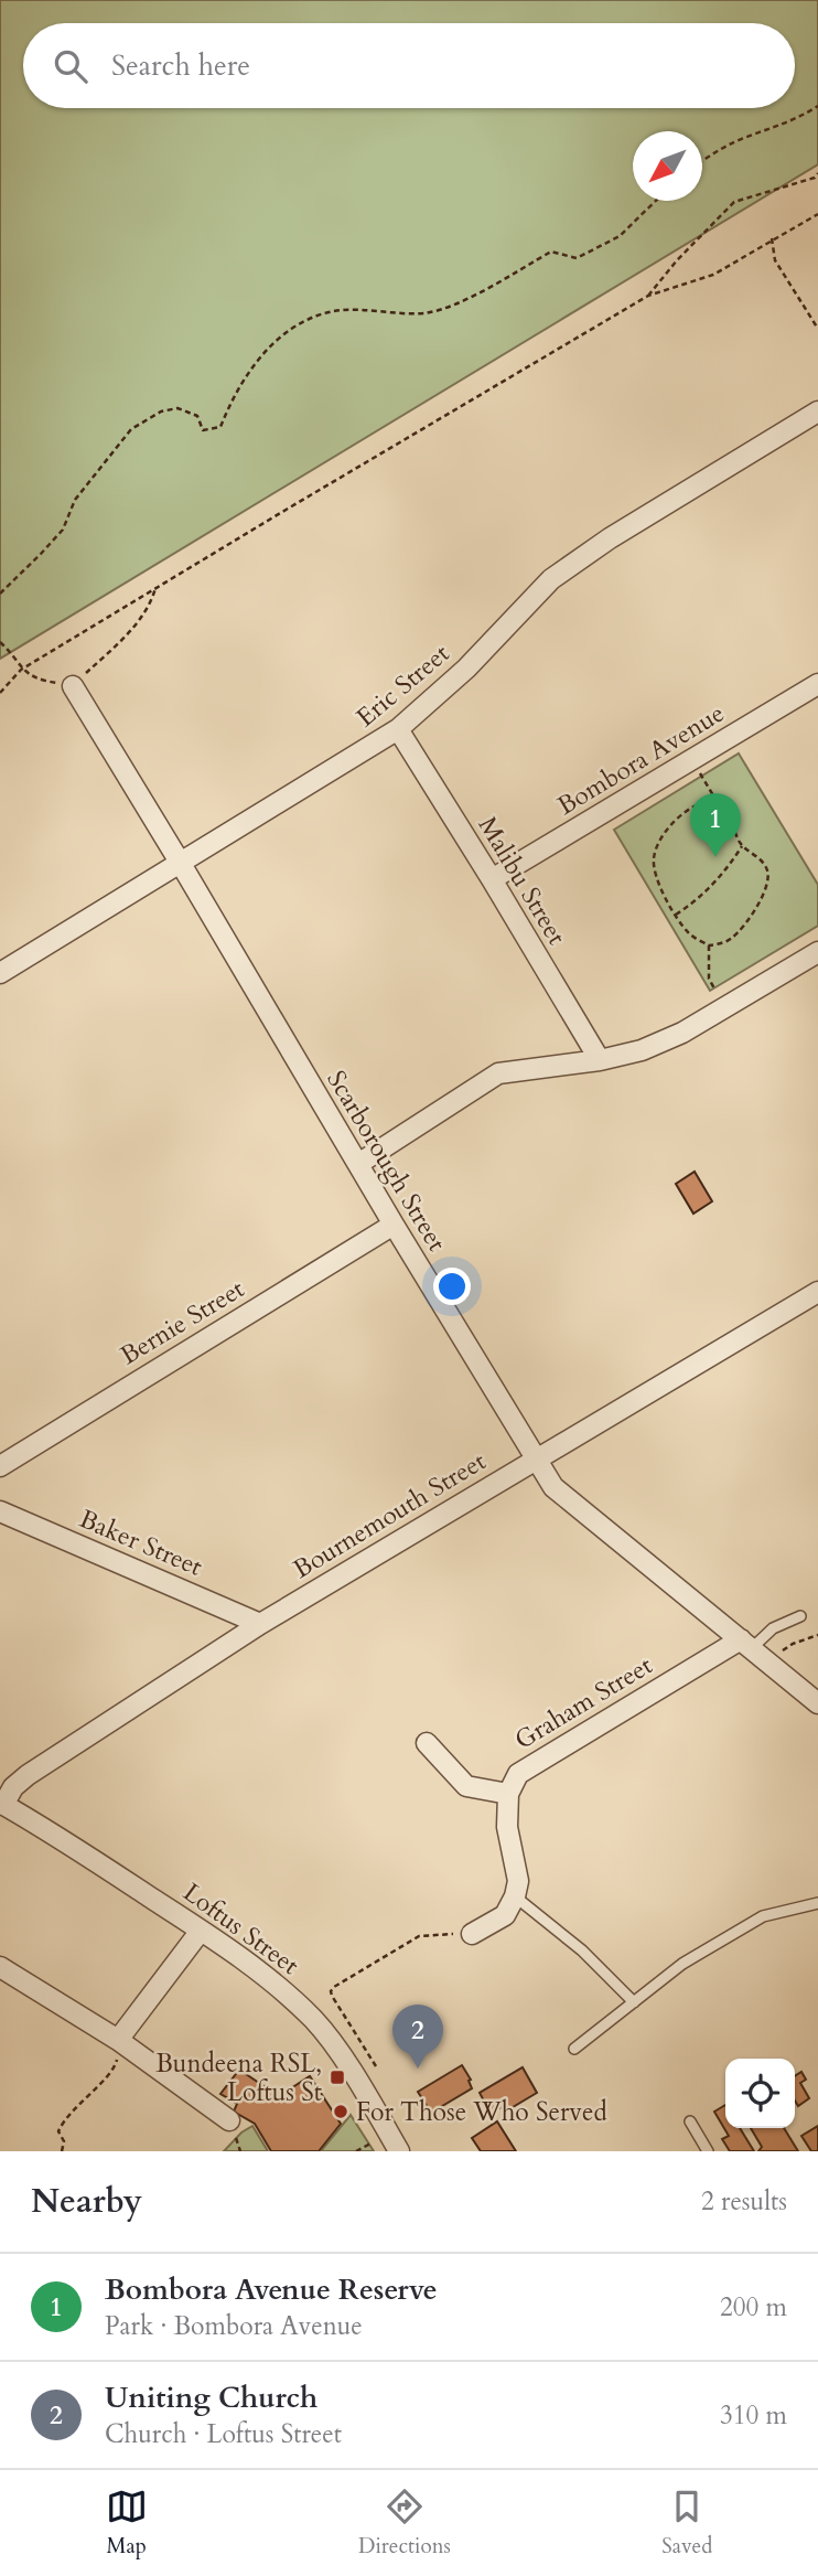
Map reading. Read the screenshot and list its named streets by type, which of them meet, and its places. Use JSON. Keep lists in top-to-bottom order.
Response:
{
  "streets": {
    "street": [
      "Eric Street",
      "Bombora Avenue",
      "Malibu Street",
      "Scarborough Street",
      "Bernie Street",
      "Bournemouth Street",
      "Baker Street",
      "Graham Street",
      "Loftus Street"
    ]
  },
  "crossings": [
    ["Eric Street", "Malibu Street"],
    ["Eric Street", "Scarborough Street"],
    ["Bombora Avenue", "Malibu Street"],
    ["Scarborough Street", "Bernie Street"],
    ["Scarborough Street", "Bournemouth Street"],
    ["Scarborough Street", "Graham Street"],
    ["Bournemouth Street", "Baker Street"],
    ["Bournemouth Street", "Loftus Street"]
  ],
  "places": {
    "transit": ["Bundeena RSL, Loftus St"],
    "other": ["For Those Who Served"]
  },
  "north": "bottom left",
  "page": {
    "search": "Search here",
    "pins": ["1", "2"],
    "heading": ["Nearby", "2 results"],
    "list": [
      {
        "mark": "1",
        "name": "Bombora Avenue Reserve",
        "note": "Park · Bombora Avenue",
        "value": "200 m"
      },
      {
        "mark": "2",
        "name": "Uniting Church",
        "note": "Church · Loftus Street",
        "value": "310 m"
      }
    ],
    "nav": ["Map", "Directions", "Saved"]
  }
}
